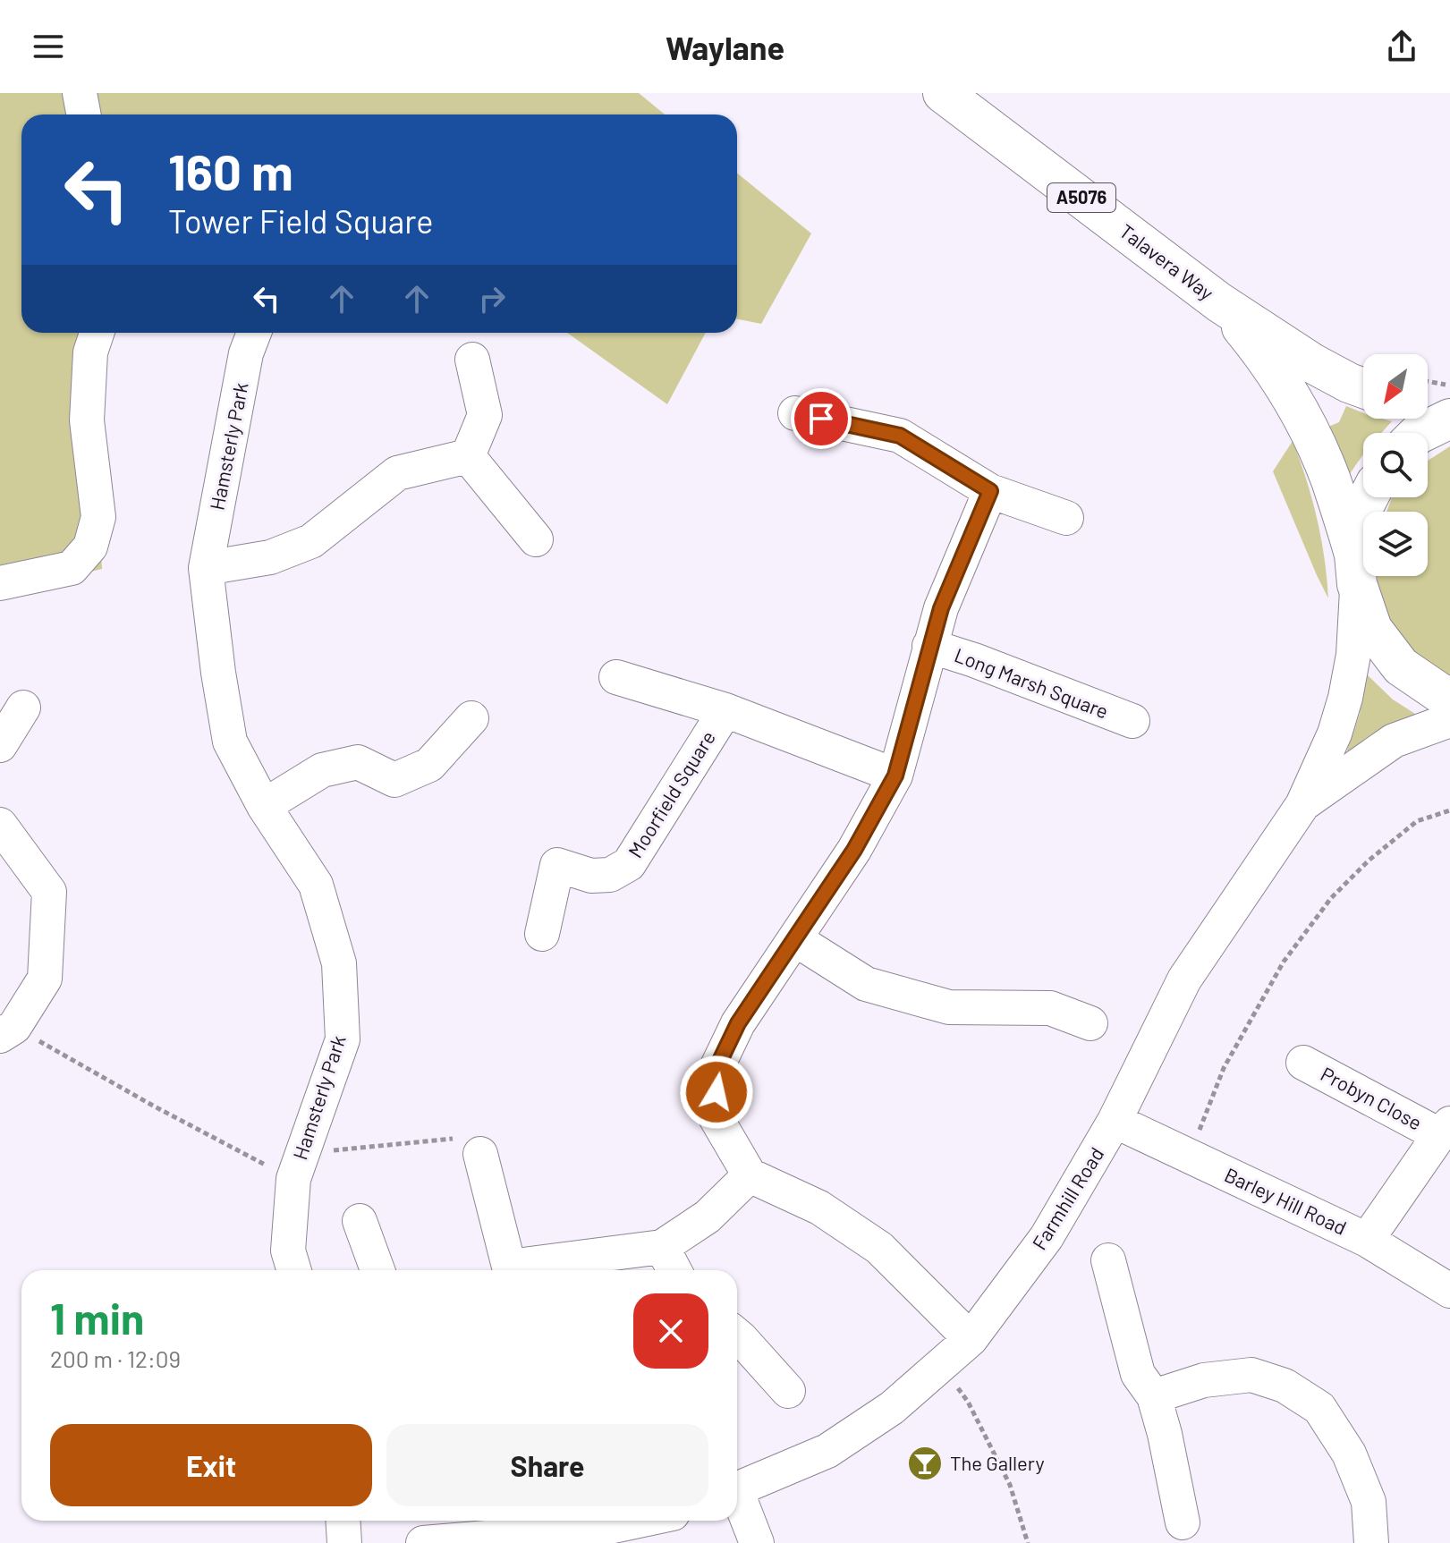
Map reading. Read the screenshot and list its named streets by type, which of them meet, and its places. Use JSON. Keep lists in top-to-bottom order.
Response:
{
  "streets": {
    "main road": ["A5076", "Talavera Way"],
    "street": [
      "Hamsterly Park",
      "Long Marsh Square",
      "Moorfield Square",
      "Probyn Close",
      "Farmhill Road",
      "Barley Hill Road"
    ]
  },
  "crossings": [
    ["Talavera Way", "Farmhill Road"],
    ["Probyn Close", "Barley Hill Road"],
    ["Farmhill Road", "Barley Hill Road"]
  ],
  "places": {
    "bar": ["The Gallery"]
  },
  "north": "bottom left",
  "page": {
    "header": "Waylane",
    "turn": ["160 m", "Tower Field Square"],
    "heading": ["1 min", "200 m · 12:09"],
    "buttons": ["Exit", "Share"]
  }
}
